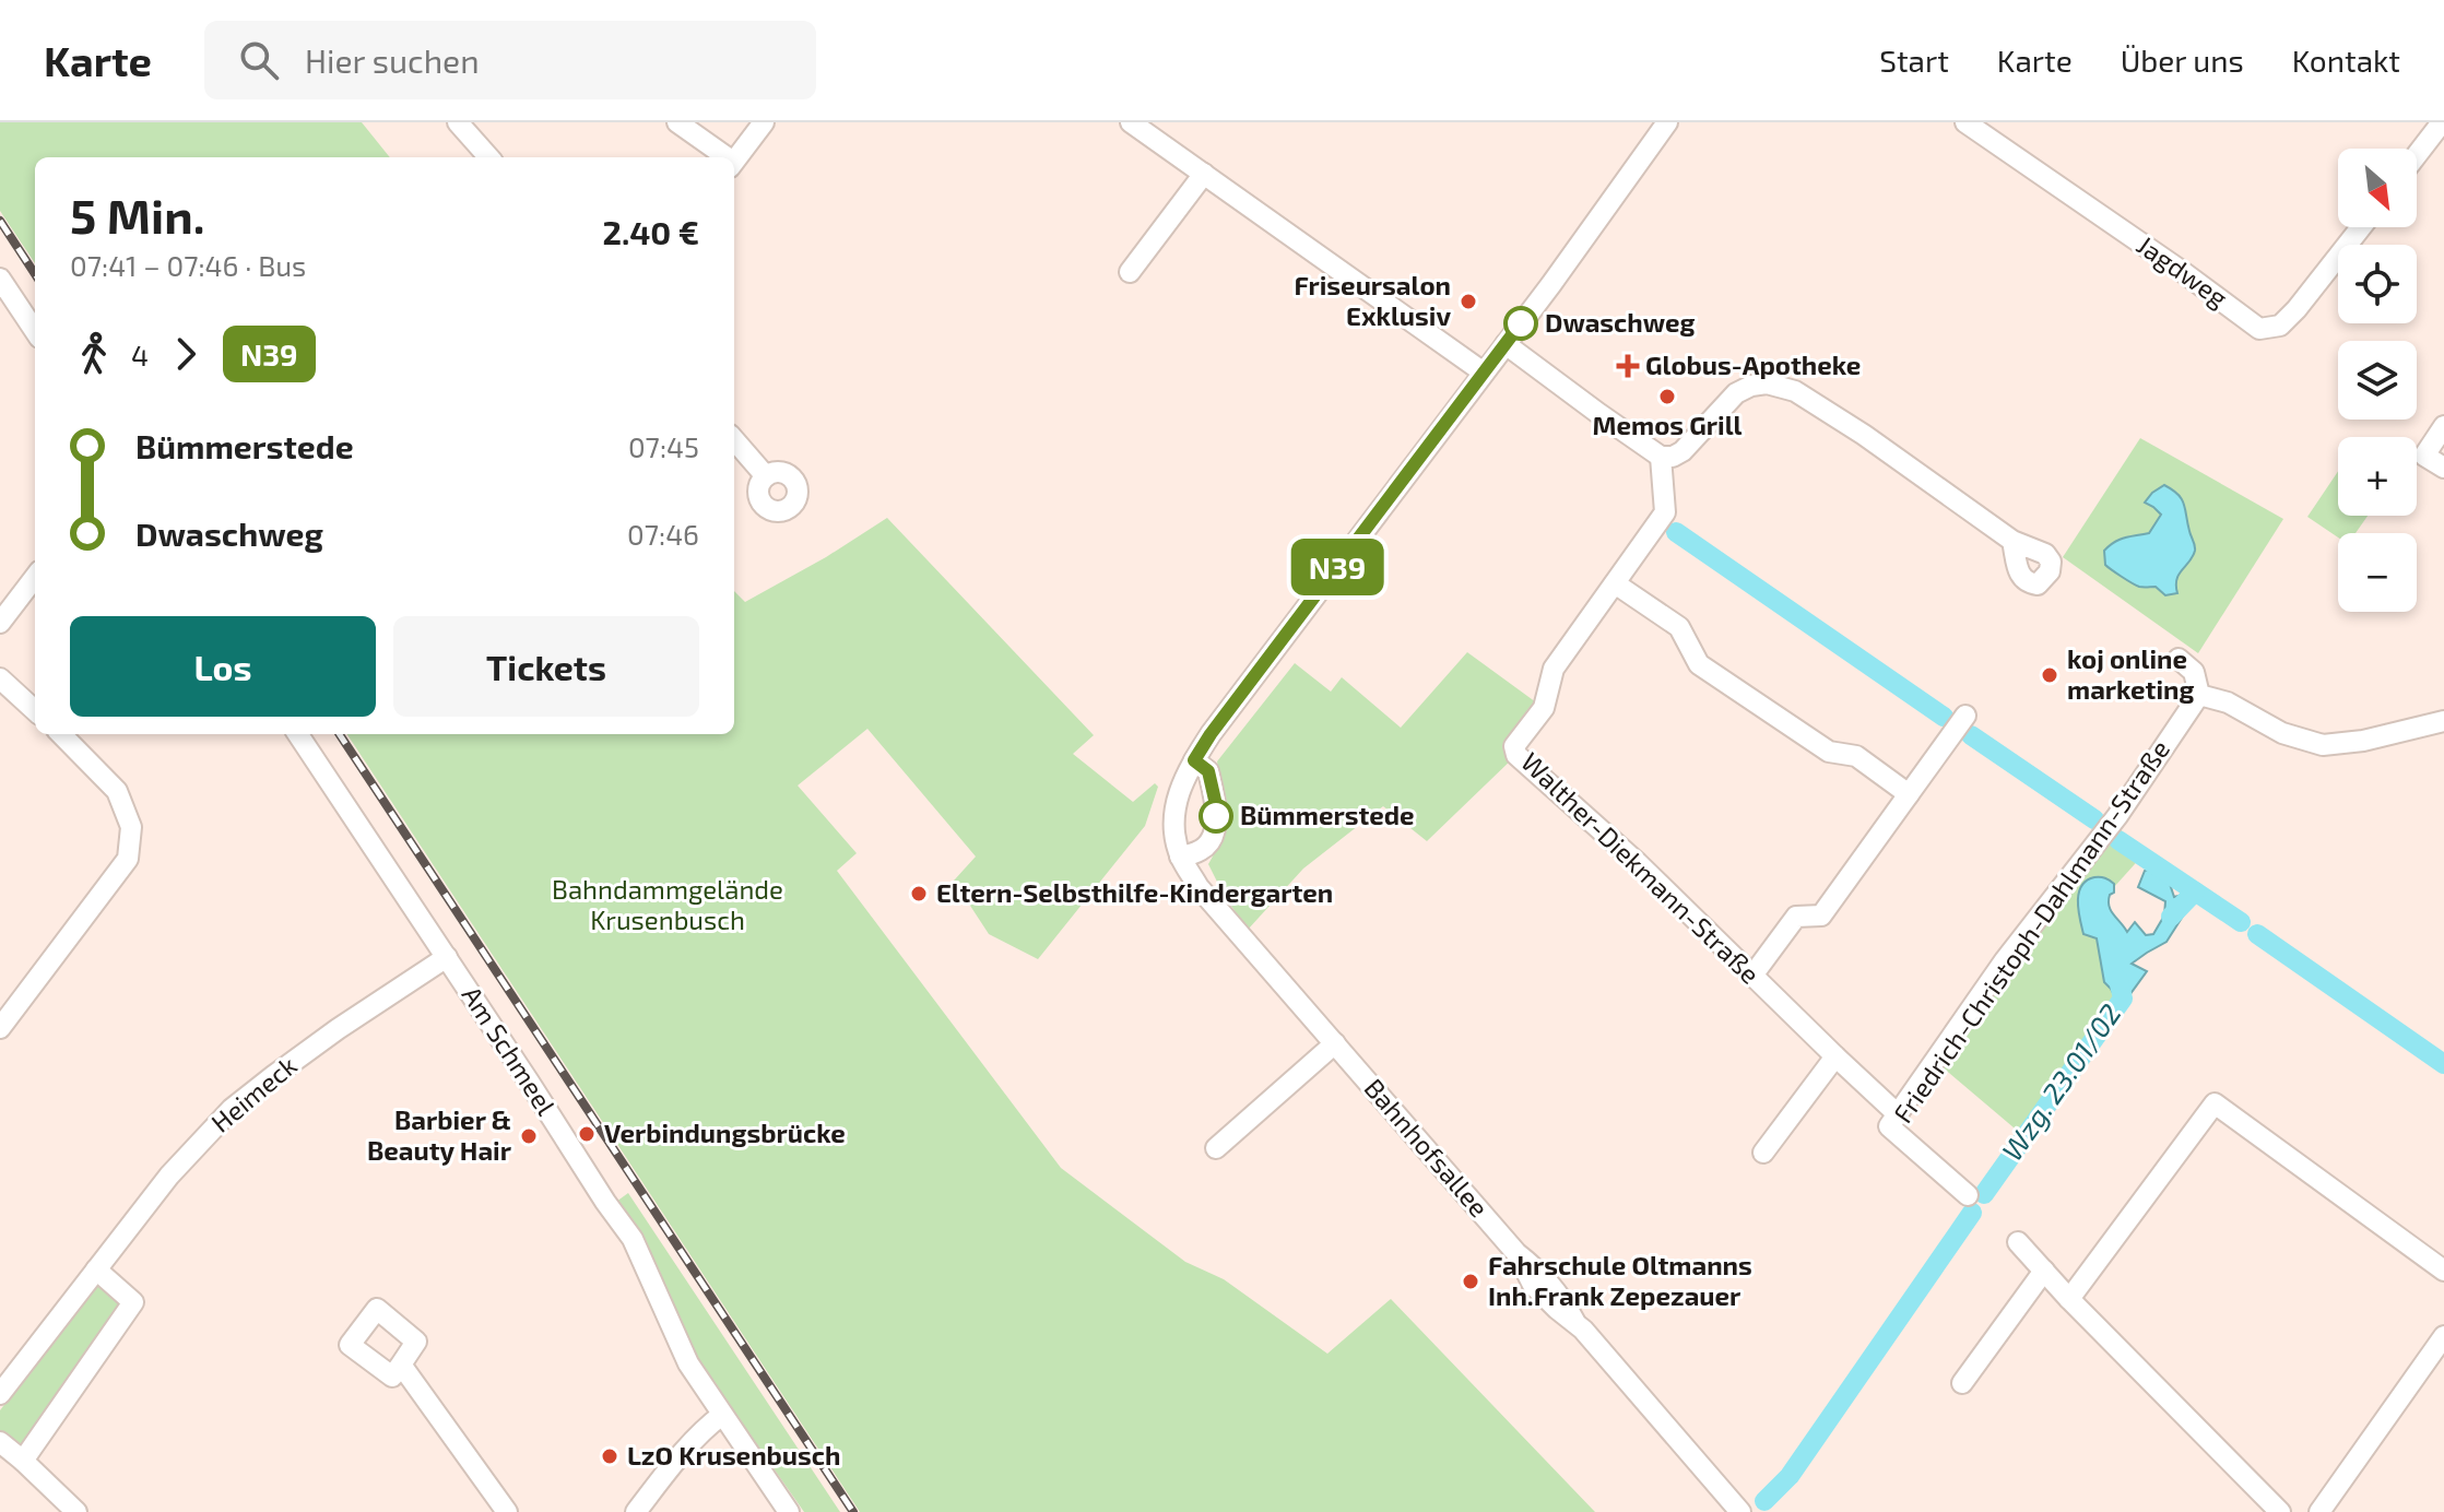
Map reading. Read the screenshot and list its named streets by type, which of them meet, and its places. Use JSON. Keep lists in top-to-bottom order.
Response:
{
  "streets": {
    "street": [
      "Jagdweg",
      "Walther-Diekmann-Straße",
      "Friedrich-Christoph-Dahlmann-Straße",
      "Am Schmeel",
      "Heimeck",
      "Bahnhofsallee"
    ]
  },
  "crossings": [
    ["Walther-Diekmann-Straße", "Friedrich-Christoph-Dahlmann-Straße"],
    ["Am Schmeel", "Heimeck"]
  ],
  "water": ["Wzg. 23.01/02"],
  "parks": ["Bahndammgelände Krusenbusch"],
  "places": {
    "other": [
      "Friseursalon Exklusiv",
      "Dwaschweg",
      "Memos Grill",
      "koj online marketing",
      "Bümmerstede",
      "Eltern-Selbsthilfe-Kindergarten",
      "Verbindungsbrücke",
      "Barbier & Beauty Hair",
      "Fahrschule Oltmanns Inh.Frank Zepezauer",
      "LzO Krusenbusch"
    ],
    "health": ["Globus-Apotheke"]
  },
  "lines": ["bus line N39"],
  "north": "bottom right",
  "page": {
    "header": "Karte",
    "search": "Hier suchen",
    "nav": [
      "Start",
      "Karte",
      "Über uns",
      "Kontakt"
    ],
    "on_map": "N39",
    "map_buttons": ["+", "−"],
    "heading": ["5 Min.", "07:41 – 07:46 · Bus", "2.40 €"],
    "legs": ["4", "N39"],
    "list": [
      {
        "name": "Bümmerstede",
        "value": "07:45"
      },
      {
        "name": "Dwaschweg",
        "value": "07:46"
      }
    ],
    "buttons": ["Los", "Tickets"]
  }
}
